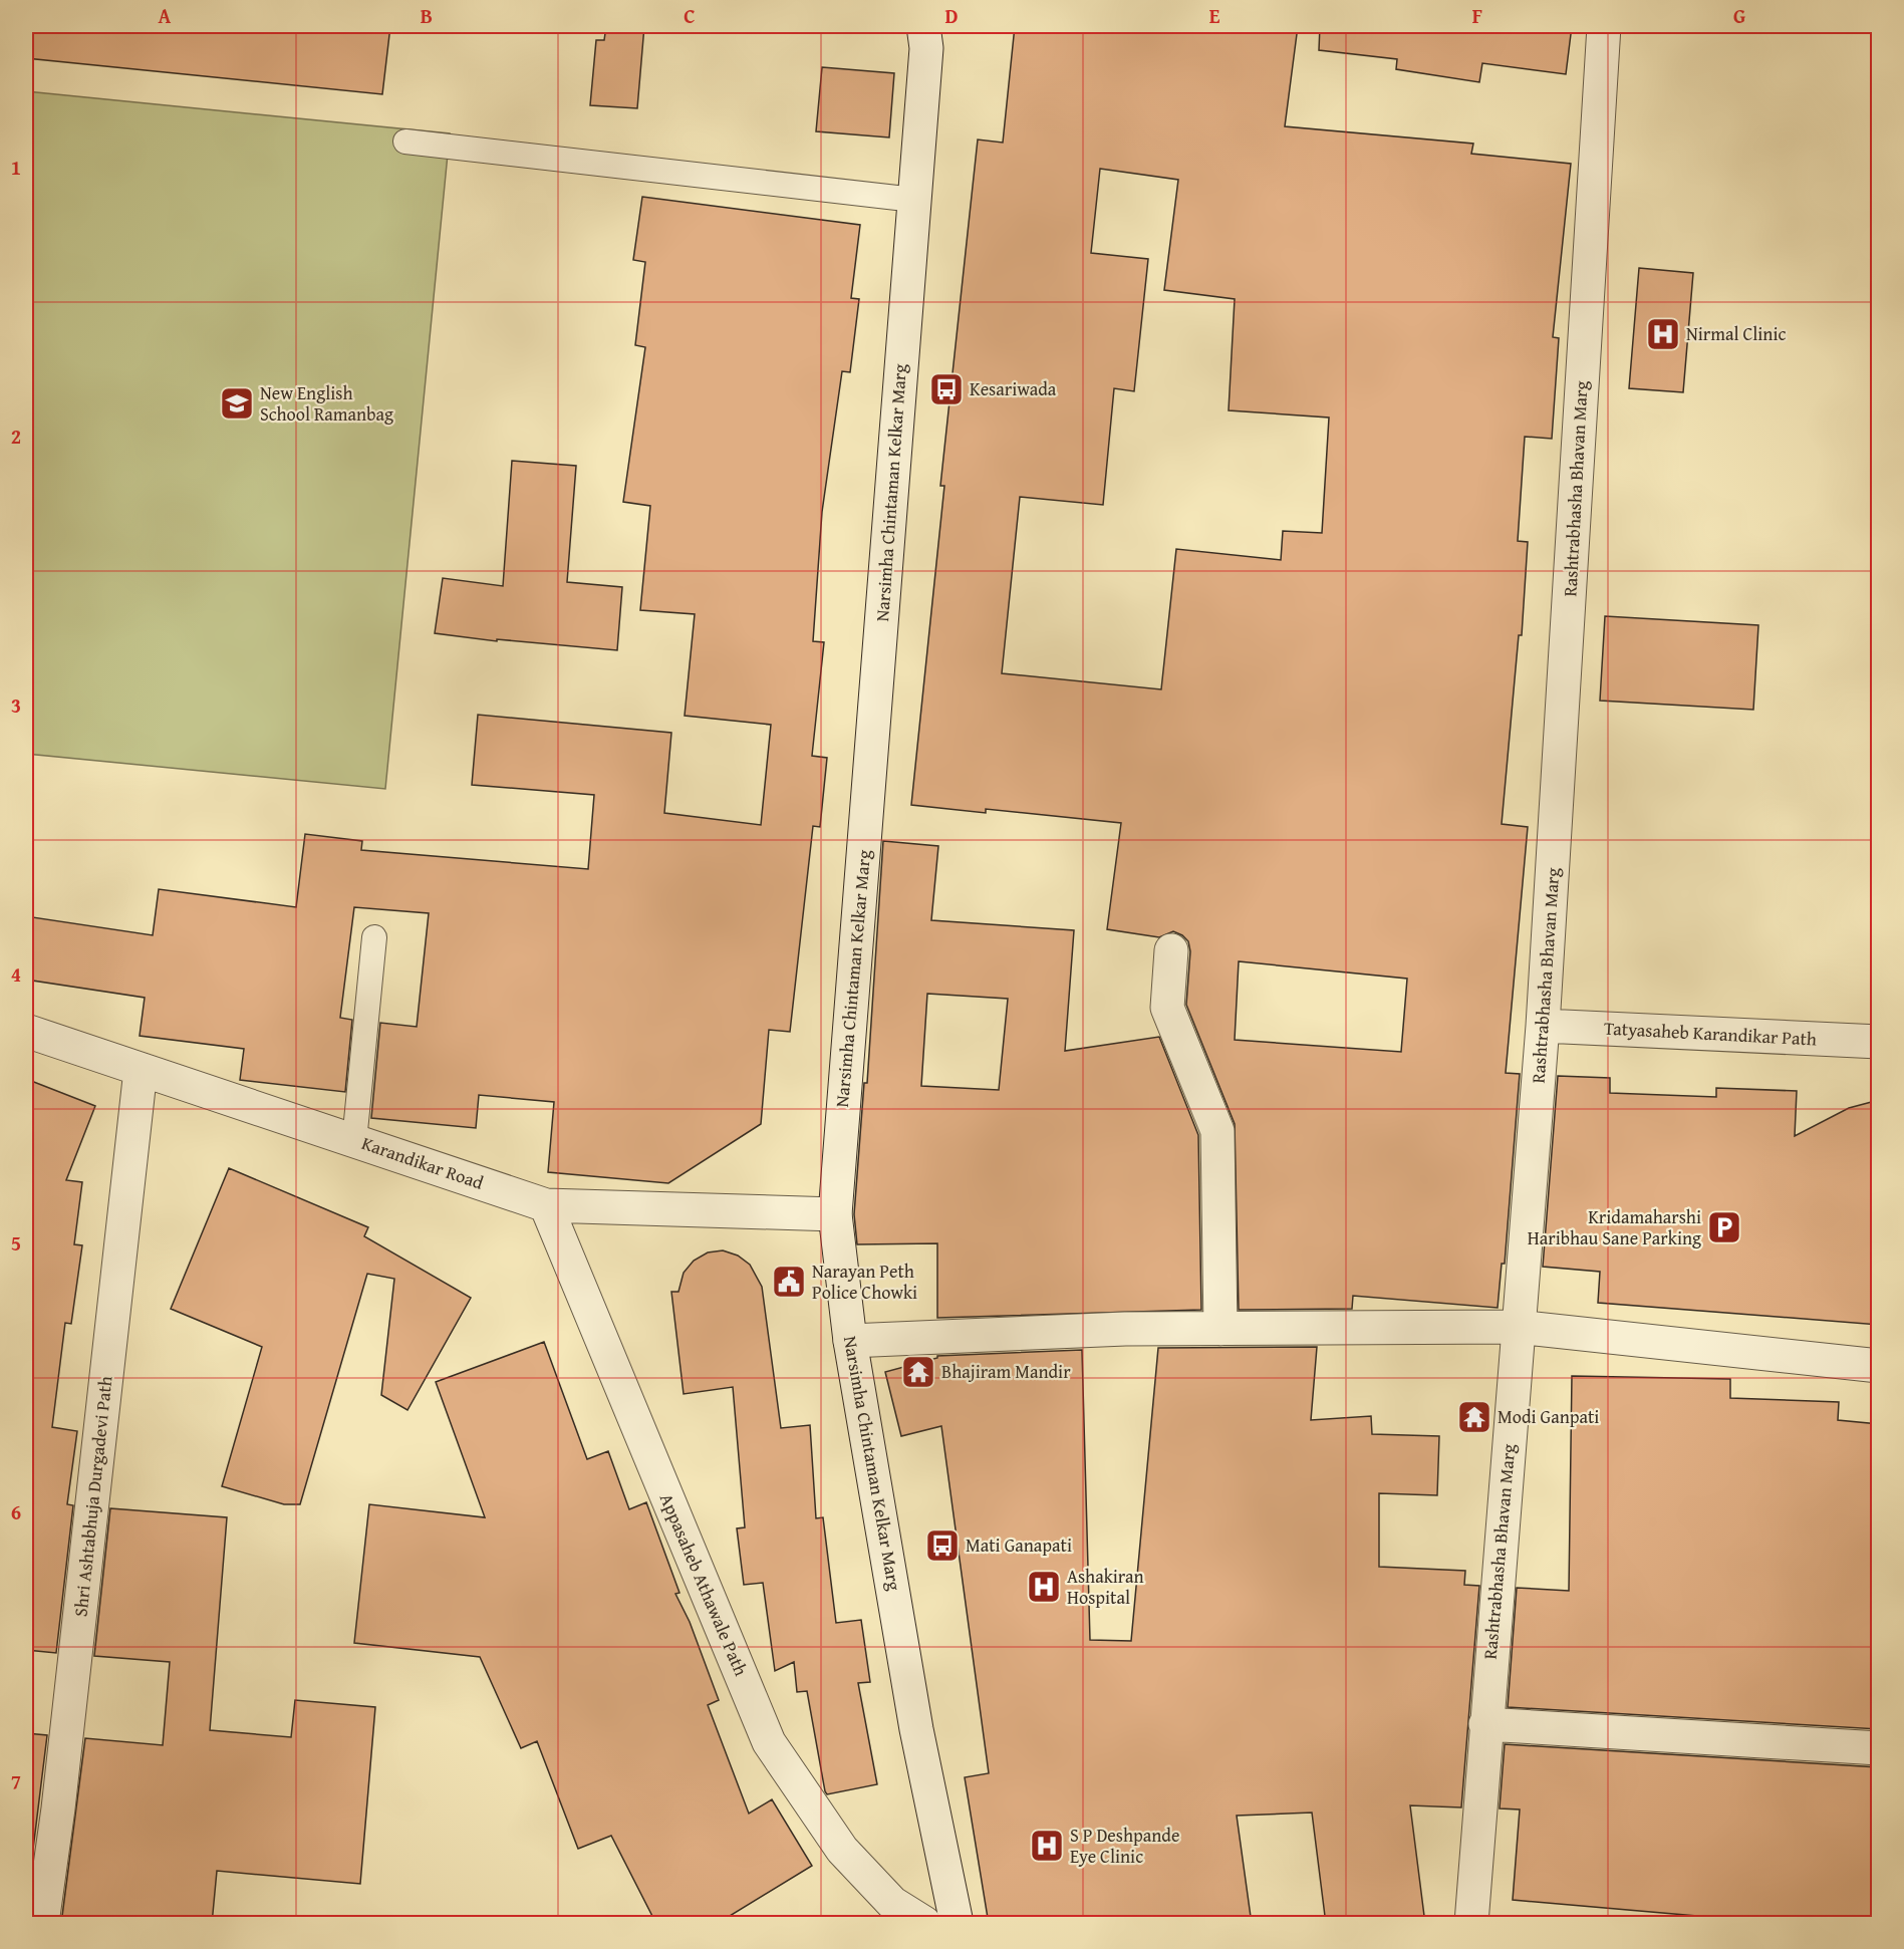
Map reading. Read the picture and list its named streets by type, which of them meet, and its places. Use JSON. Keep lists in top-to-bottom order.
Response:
{
  "streets": {
    "street": [
      "Rashtrabhasha Bhavan Marg",
      "Narsimha Chintaman Kelkar Marg",
      "Tatyasaheb Karandikar Path",
      "Karandikar Road",
      "Shri Ashtabhuja Durgadevi Path",
      "Appasaheb Athawale Path"
    ]
  },
  "crossings": [
    ["Rashtrabhasha Bhavan Marg", "Tatyasaheb Karandikar Path"],
    ["Narsimha Chintaman Kelkar Marg", "Karandikar Road"],
    ["Karandikar Road", "Shri Ashtabhuja Durgadevi Path"],
    ["Karandikar Road", "Appasaheb Athawale Path"]
  ],
  "places": {
    "hospital": ["Nirmal Clinic", "Ashakiran Hospital", "S P Deshpande Eye Clinic"],
    "bus stop": ["Kesariwada", "Mati Ganapati"],
    "school or university": ["New English School Ramanbag"],
    "parking": ["Kridamaharshi Haribhau Sane Parking"],
    "public building": ["Narayan Peth Police Chowki"],
    "temple": ["Bhajiram Mandir", "Modi Ganpati"]
  },
  "grid": {
    "columns": [
      "A",
      "B",
      "C",
      "D",
      "E",
      "F",
      "G"
    ],
    "rows": [
      "1",
      "2",
      "3",
      "4",
      "5",
      "6",
      "7"
    ]
  }
}
